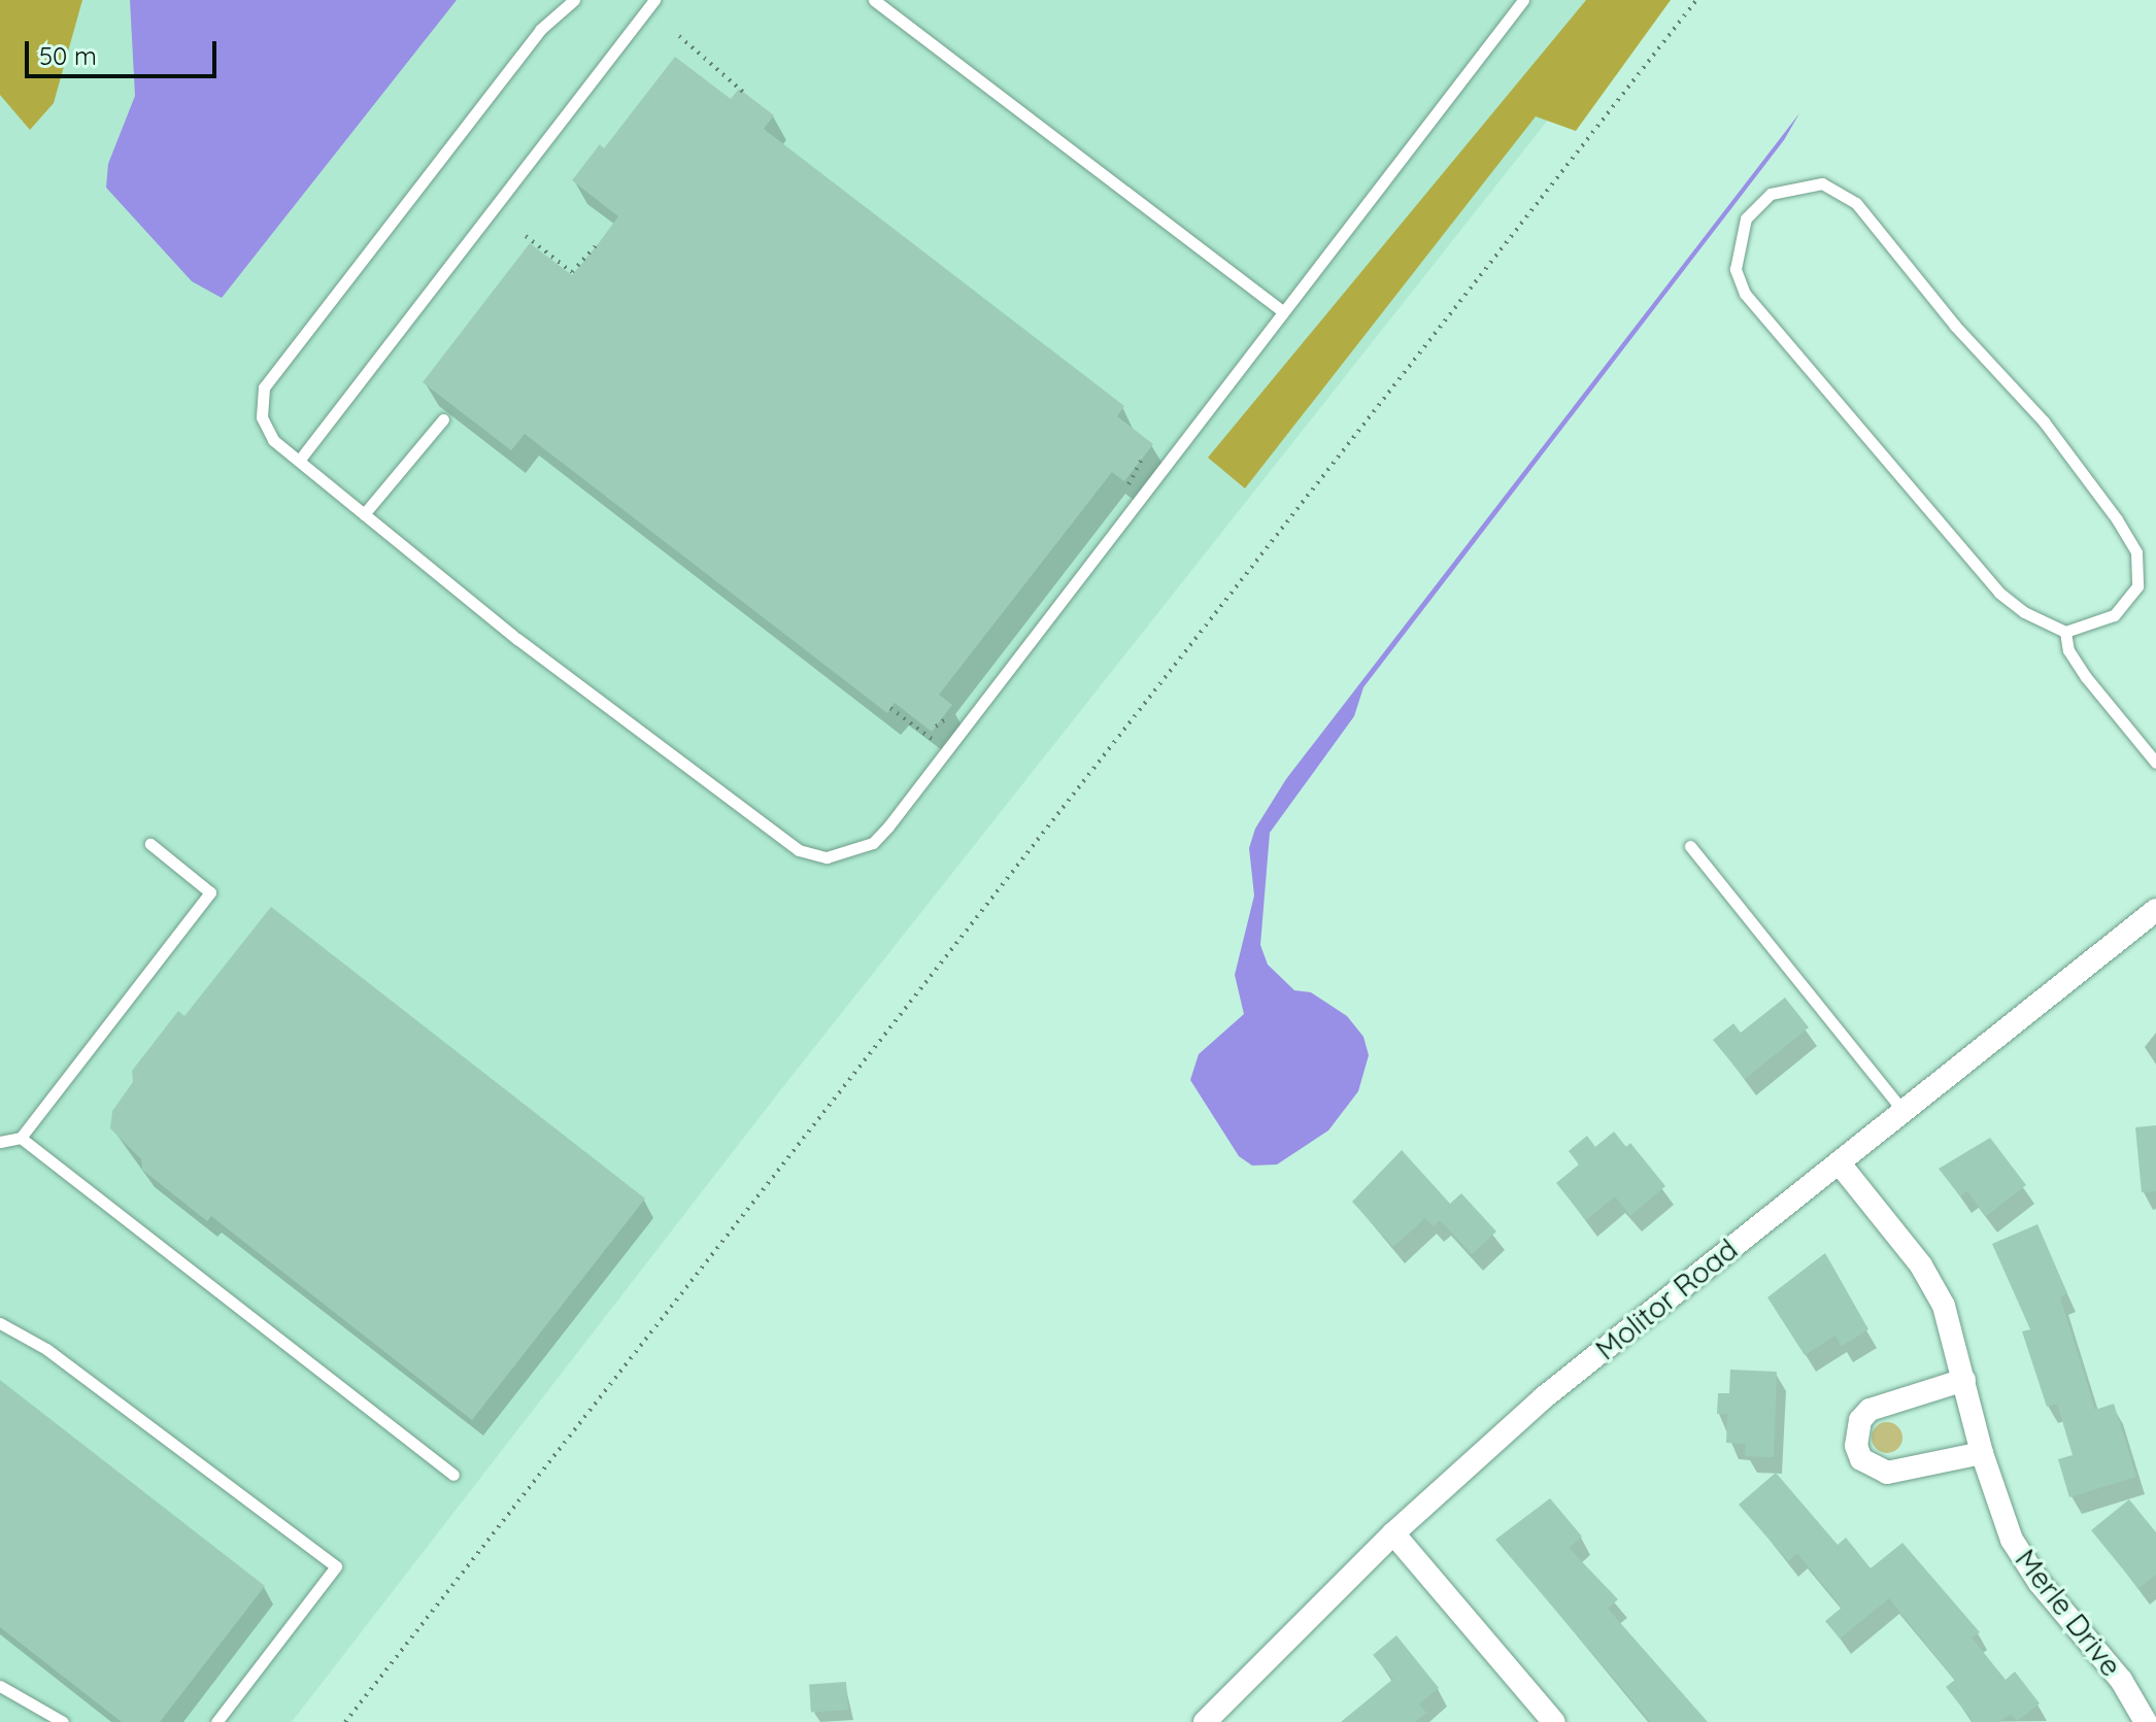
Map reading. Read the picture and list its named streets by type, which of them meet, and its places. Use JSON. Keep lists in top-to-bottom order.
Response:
{
  "streets": {
    "street": ["Molitor Road", "Merle Drive"]
  },
  "crossings": [
    ["Molitor Road", "Merle Drive"]
  ],
  "scale_bar": "50 m"
}
